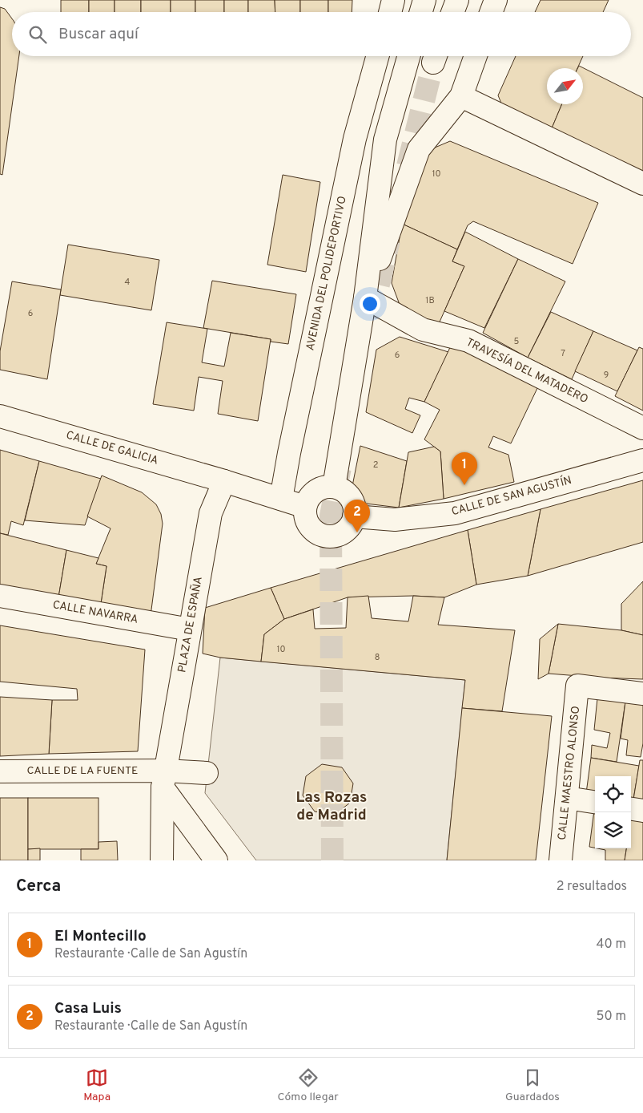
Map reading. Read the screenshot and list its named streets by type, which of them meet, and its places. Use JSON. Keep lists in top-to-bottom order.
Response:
{
  "streets": {
    "street": [
      "AVENIDA DEL POLIDEPORTIVO",
      "TRAVESÍA DEL MATADERO",
      "CALLE DE GALICIA",
      "CALLE DE SAN AGUSTÍN",
      "CALLE NAVARRA",
      "PLAZA DE ESPAÑA",
      "CALLE DE LA FUENTE",
      "CALLE MAESTRO ALONSO"
    ]
  },
  "crossings": [
    ["CALLE DE GALICIA", "PLAZA DE ESPAÑA"],
    ["CALLE NAVARRA", "PLAZA DE ESPAÑA"],
    ["PLAZA DE ESPAÑA", "CALLE DE LA FUENTE"]
  ],
  "districts": ["Las Rozas de Madrid"],
  "house_numbers": [
    "10",
    "4",
    "1B",
    "6",
    "5",
    "7",
    "6",
    "9",
    "2",
    "10",
    "8"
  ],
  "north": "top right",
  "page": {
    "search": "Buscar aquí",
    "pins": ["1", "2"],
    "heading": ["Cerca", "2 resultados"],
    "list": [
      {
        "mark": "1",
        "name": "El Montecillo",
        "note": "Restaurante · Calle de San Agustín",
        "value": "40 m"
      },
      {
        "mark": "2",
        "name": "Casa Luis",
        "note": "Restaurante · Calle de San Agustín",
        "value": "50 m"
      }
    ],
    "nav": ["Mapa", "Cómo llegar", "Guardados"]
  }
}
